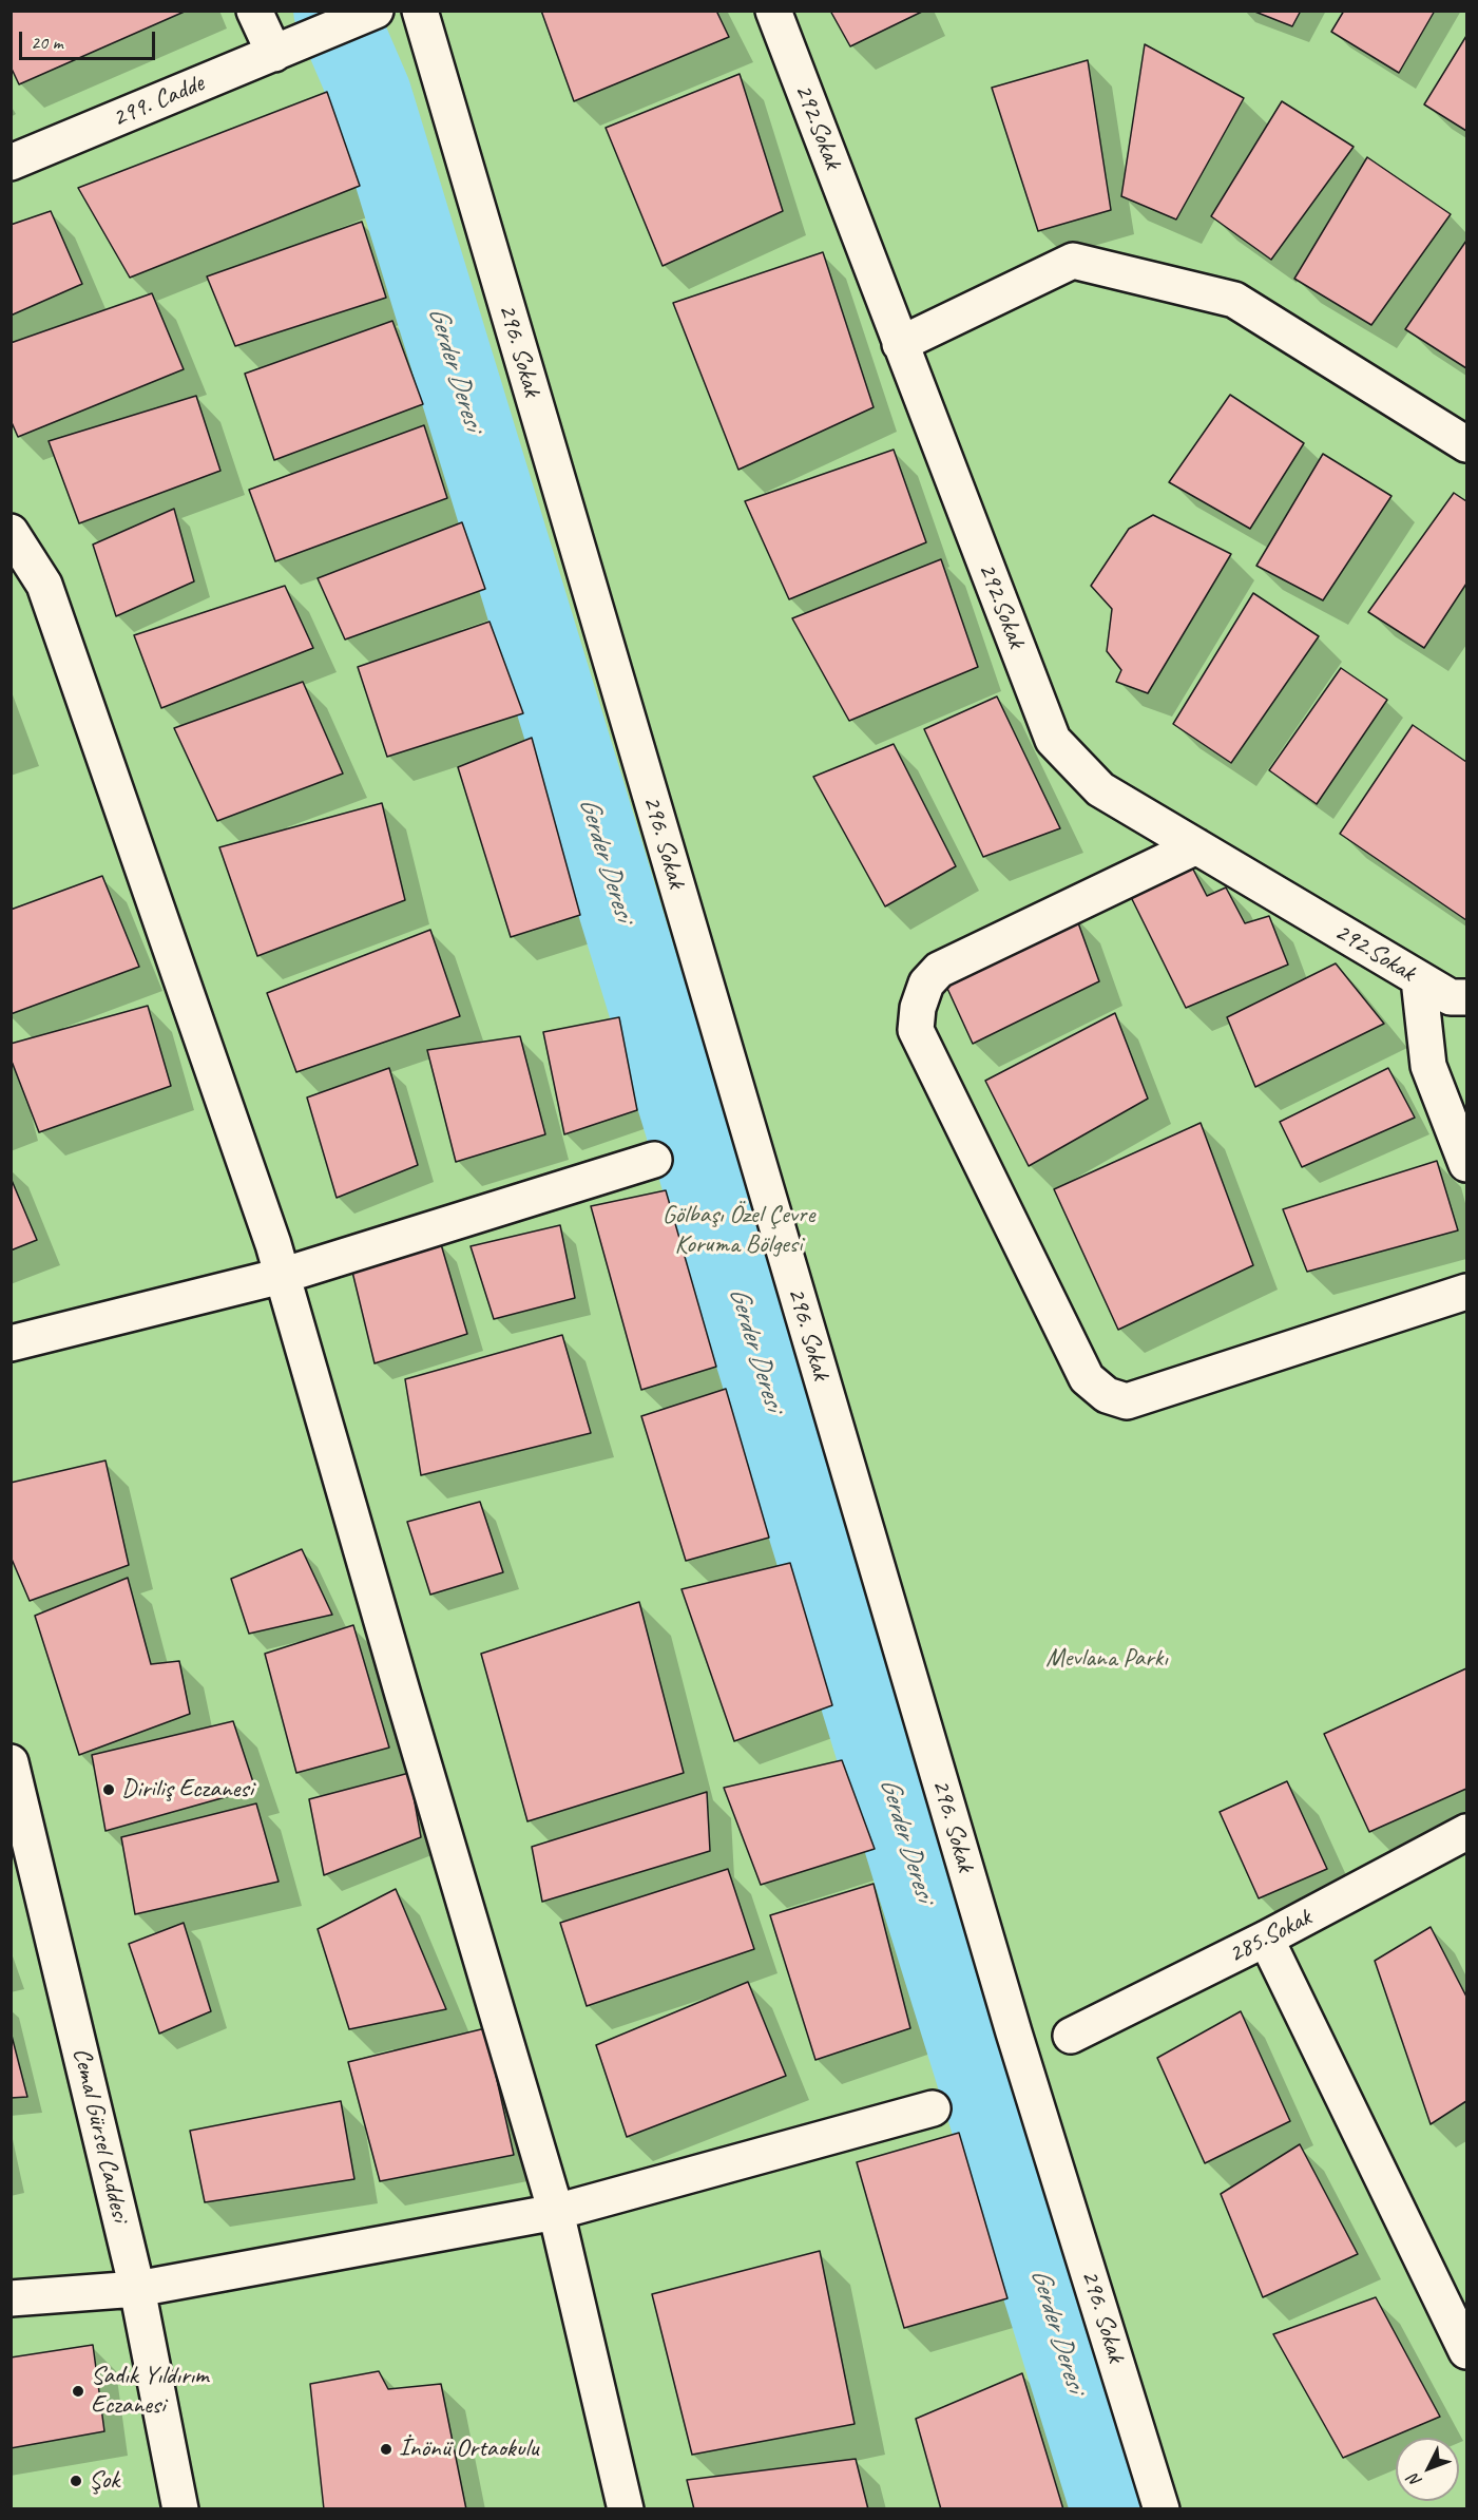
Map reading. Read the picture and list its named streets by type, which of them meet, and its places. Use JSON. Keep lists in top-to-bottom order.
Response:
{
  "streets": {
    "street": [
      "299. Cadde",
      "292.Sokak",
      "296. Sokak",
      "285.Sokak",
      "Cemal Gürsel Caddesi"
    ]
  },
  "water": ["Gerder Deresi"],
  "parks": ["Gölbaşı Özel Çevre Koruma Bölgesi", "Mevlana Parkı"],
  "places": [
    "Diriliş Eczanesi",
    "Sadık Yıldırım Eczanesi",
    "İnönü Ortaokulu",
    "Şok"
  ],
  "scale_bar": "20 m",
  "north": "bottom left"
}
